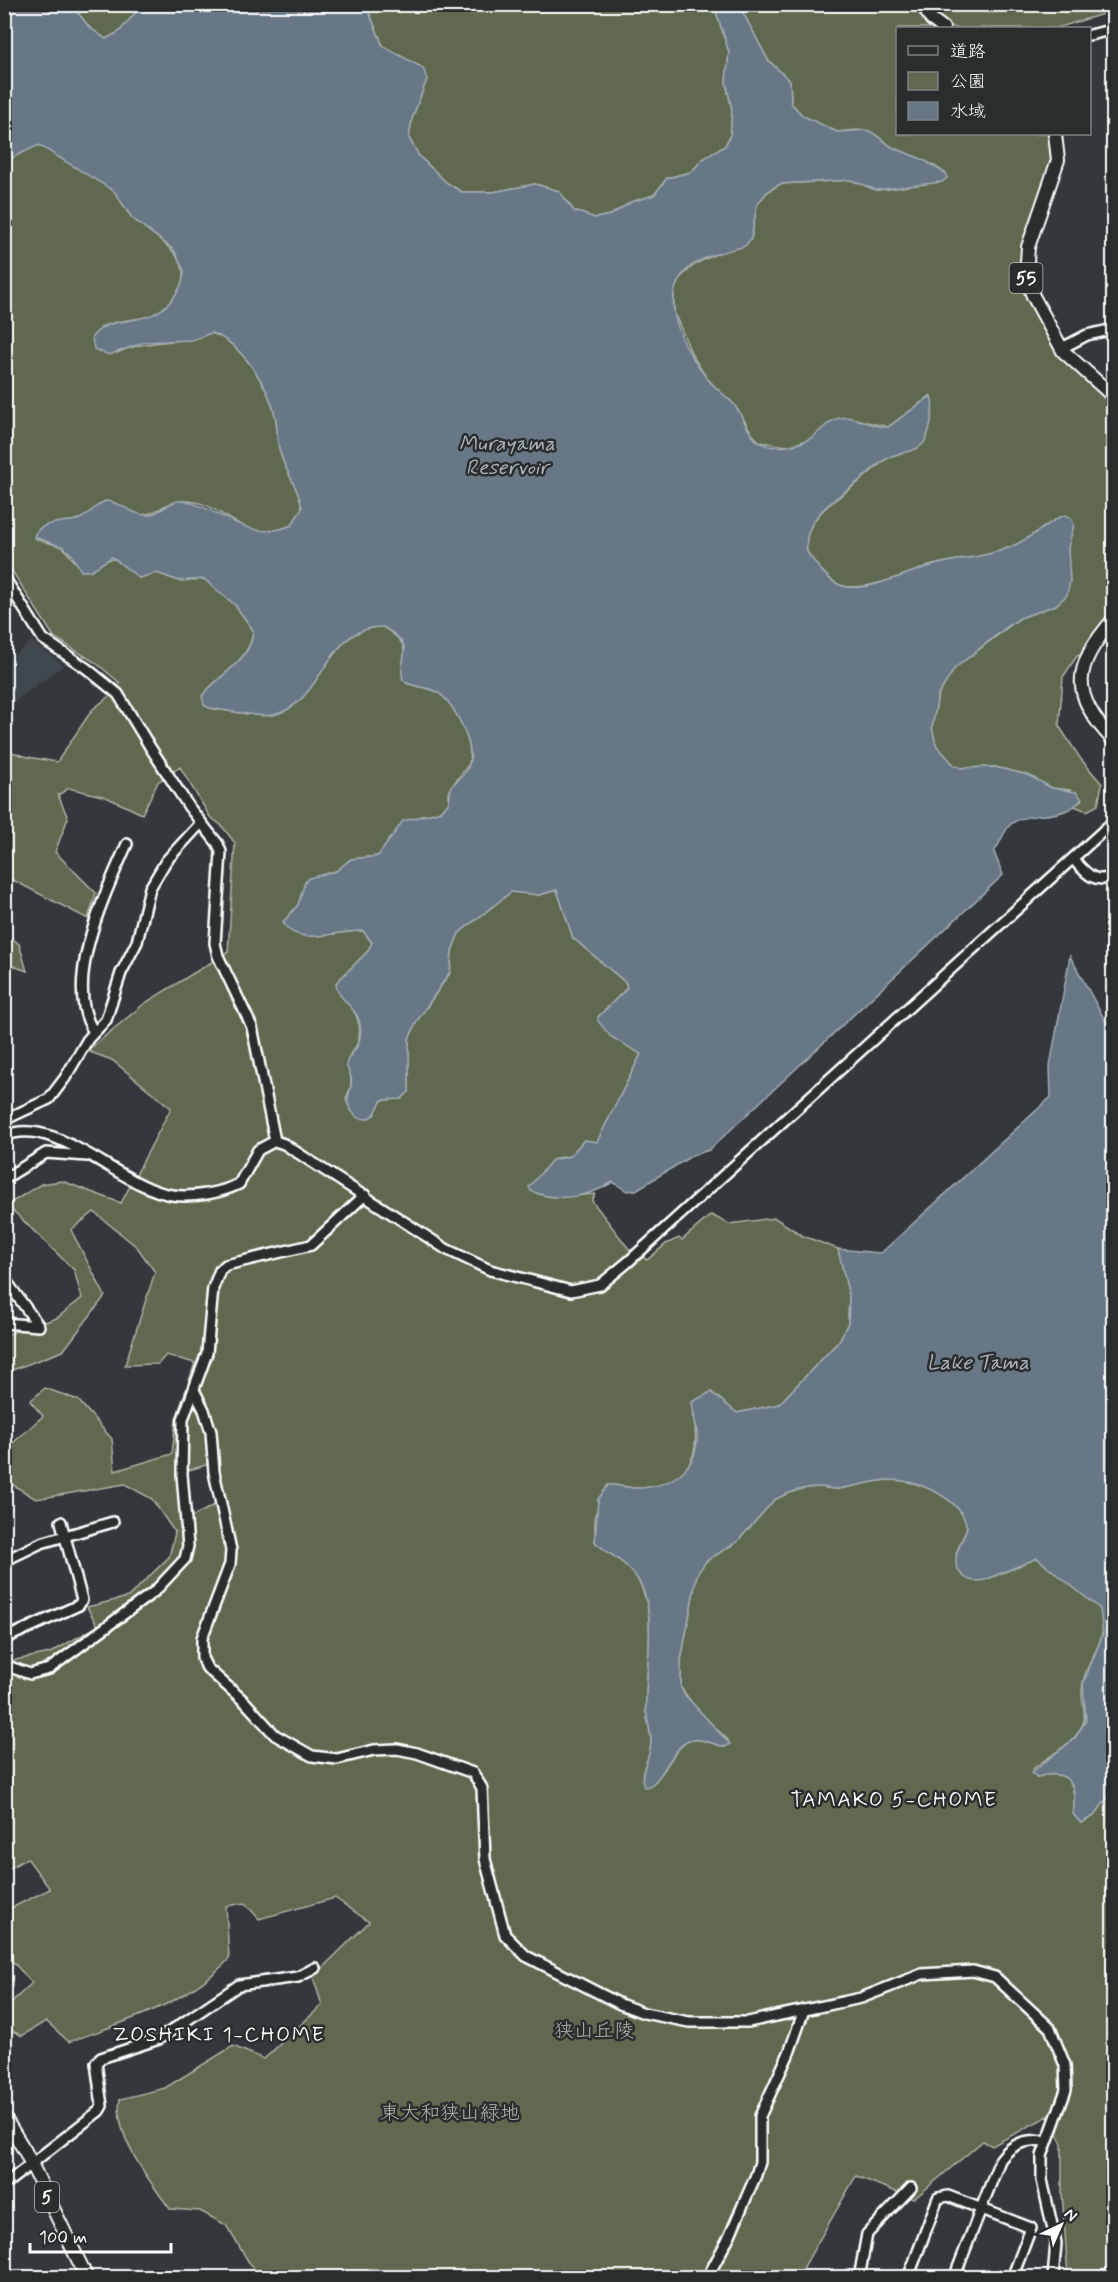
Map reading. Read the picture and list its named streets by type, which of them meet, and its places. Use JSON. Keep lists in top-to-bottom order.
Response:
{
  "streets": {
    "main road": ["55", "5"]
  },
  "districts": ["TAMAKO 5-CHOME", "ZOSHIKI 1-CHOME"],
  "water": ["Murayama Reservoir", "Lake Tama"],
  "parks": ["狭山丘陵", "東大和狭山緑地"],
  "legend": ["道路", "公園", "水域"],
  "scale_bar": "100 m",
  "north": "top right"
}
